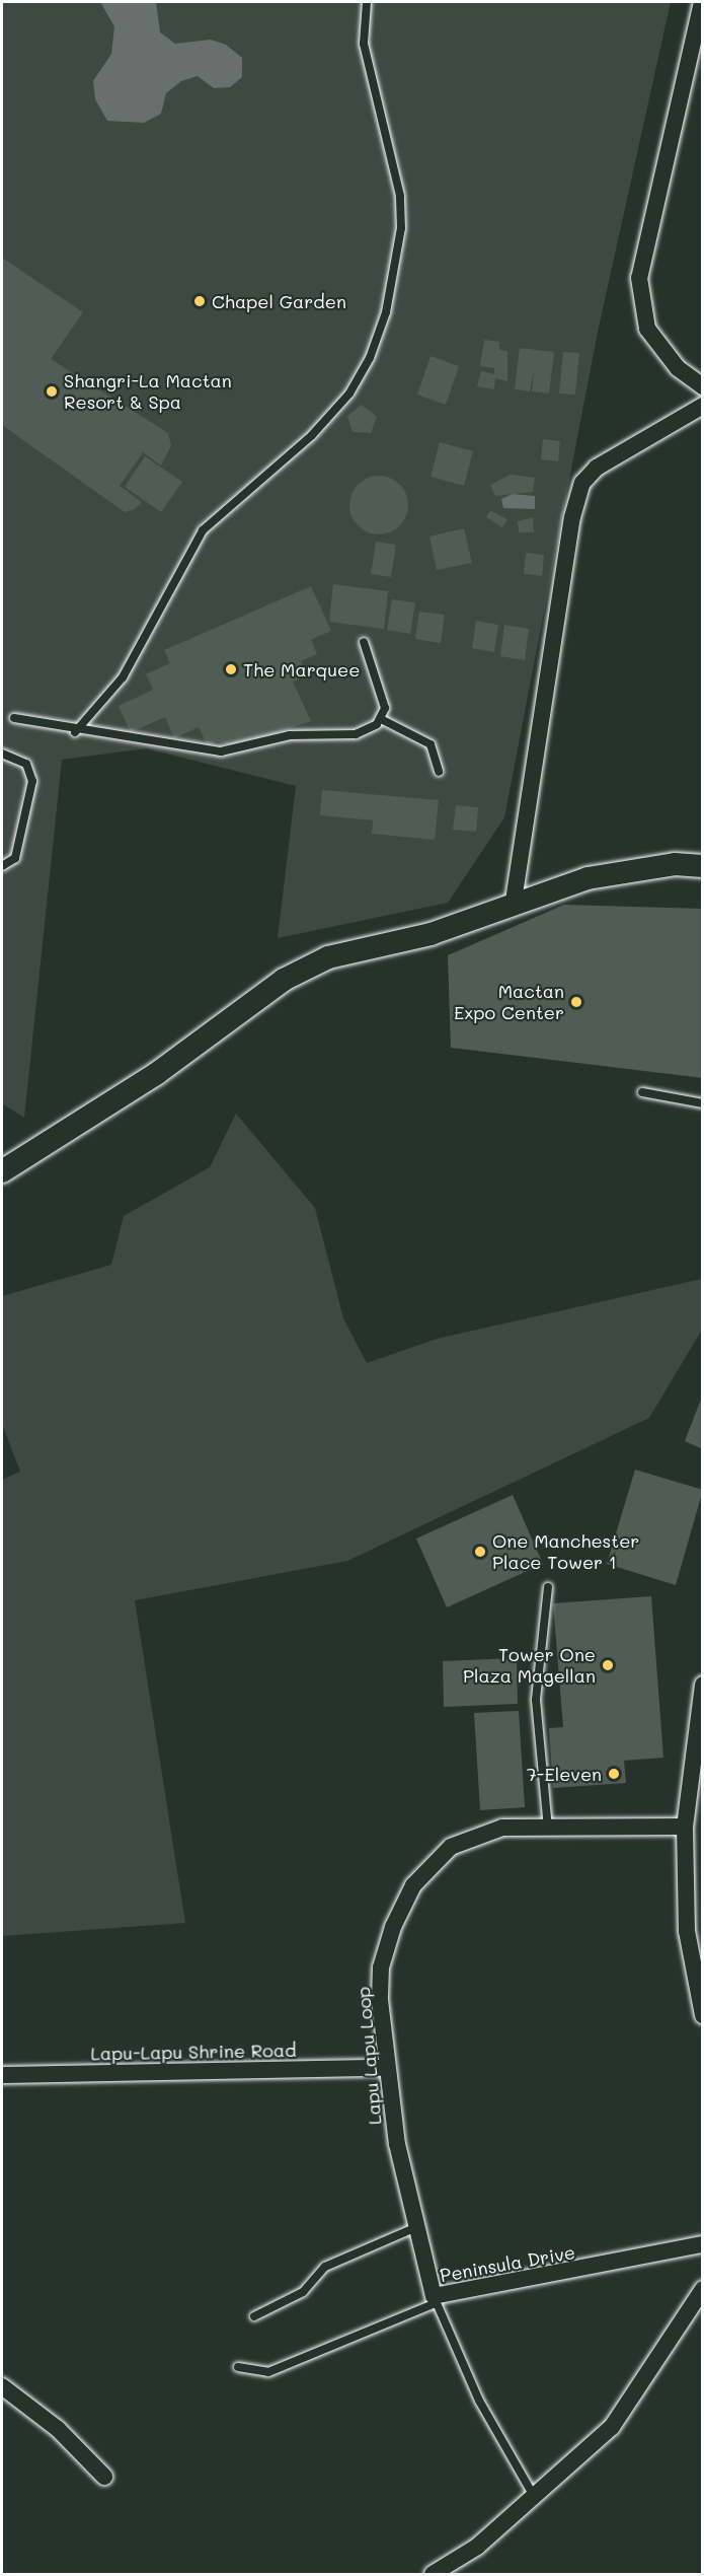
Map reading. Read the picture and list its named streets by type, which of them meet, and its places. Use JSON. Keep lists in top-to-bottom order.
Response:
{
  "streets": {
    "street": ["Lapu-Lapu Shrine Road", "Lapu Lapu Loop", "Peninsula Drive"]
  },
  "crossings": [
    ["Lapu-Lapu Shrine Road", "Lapu Lapu Loop"],
    ["Lapu Lapu Loop", "Peninsula Drive"]
  ],
  "places": [
    "Chapel Garden",
    "Shangri-La Mactan Resort & Spa",
    "The Marquee",
    "Mactan Expo Center",
    "One Manchester Place Tower 1",
    "Tower One Plaza Magellan",
    "7-Eleven"
  ]
}
